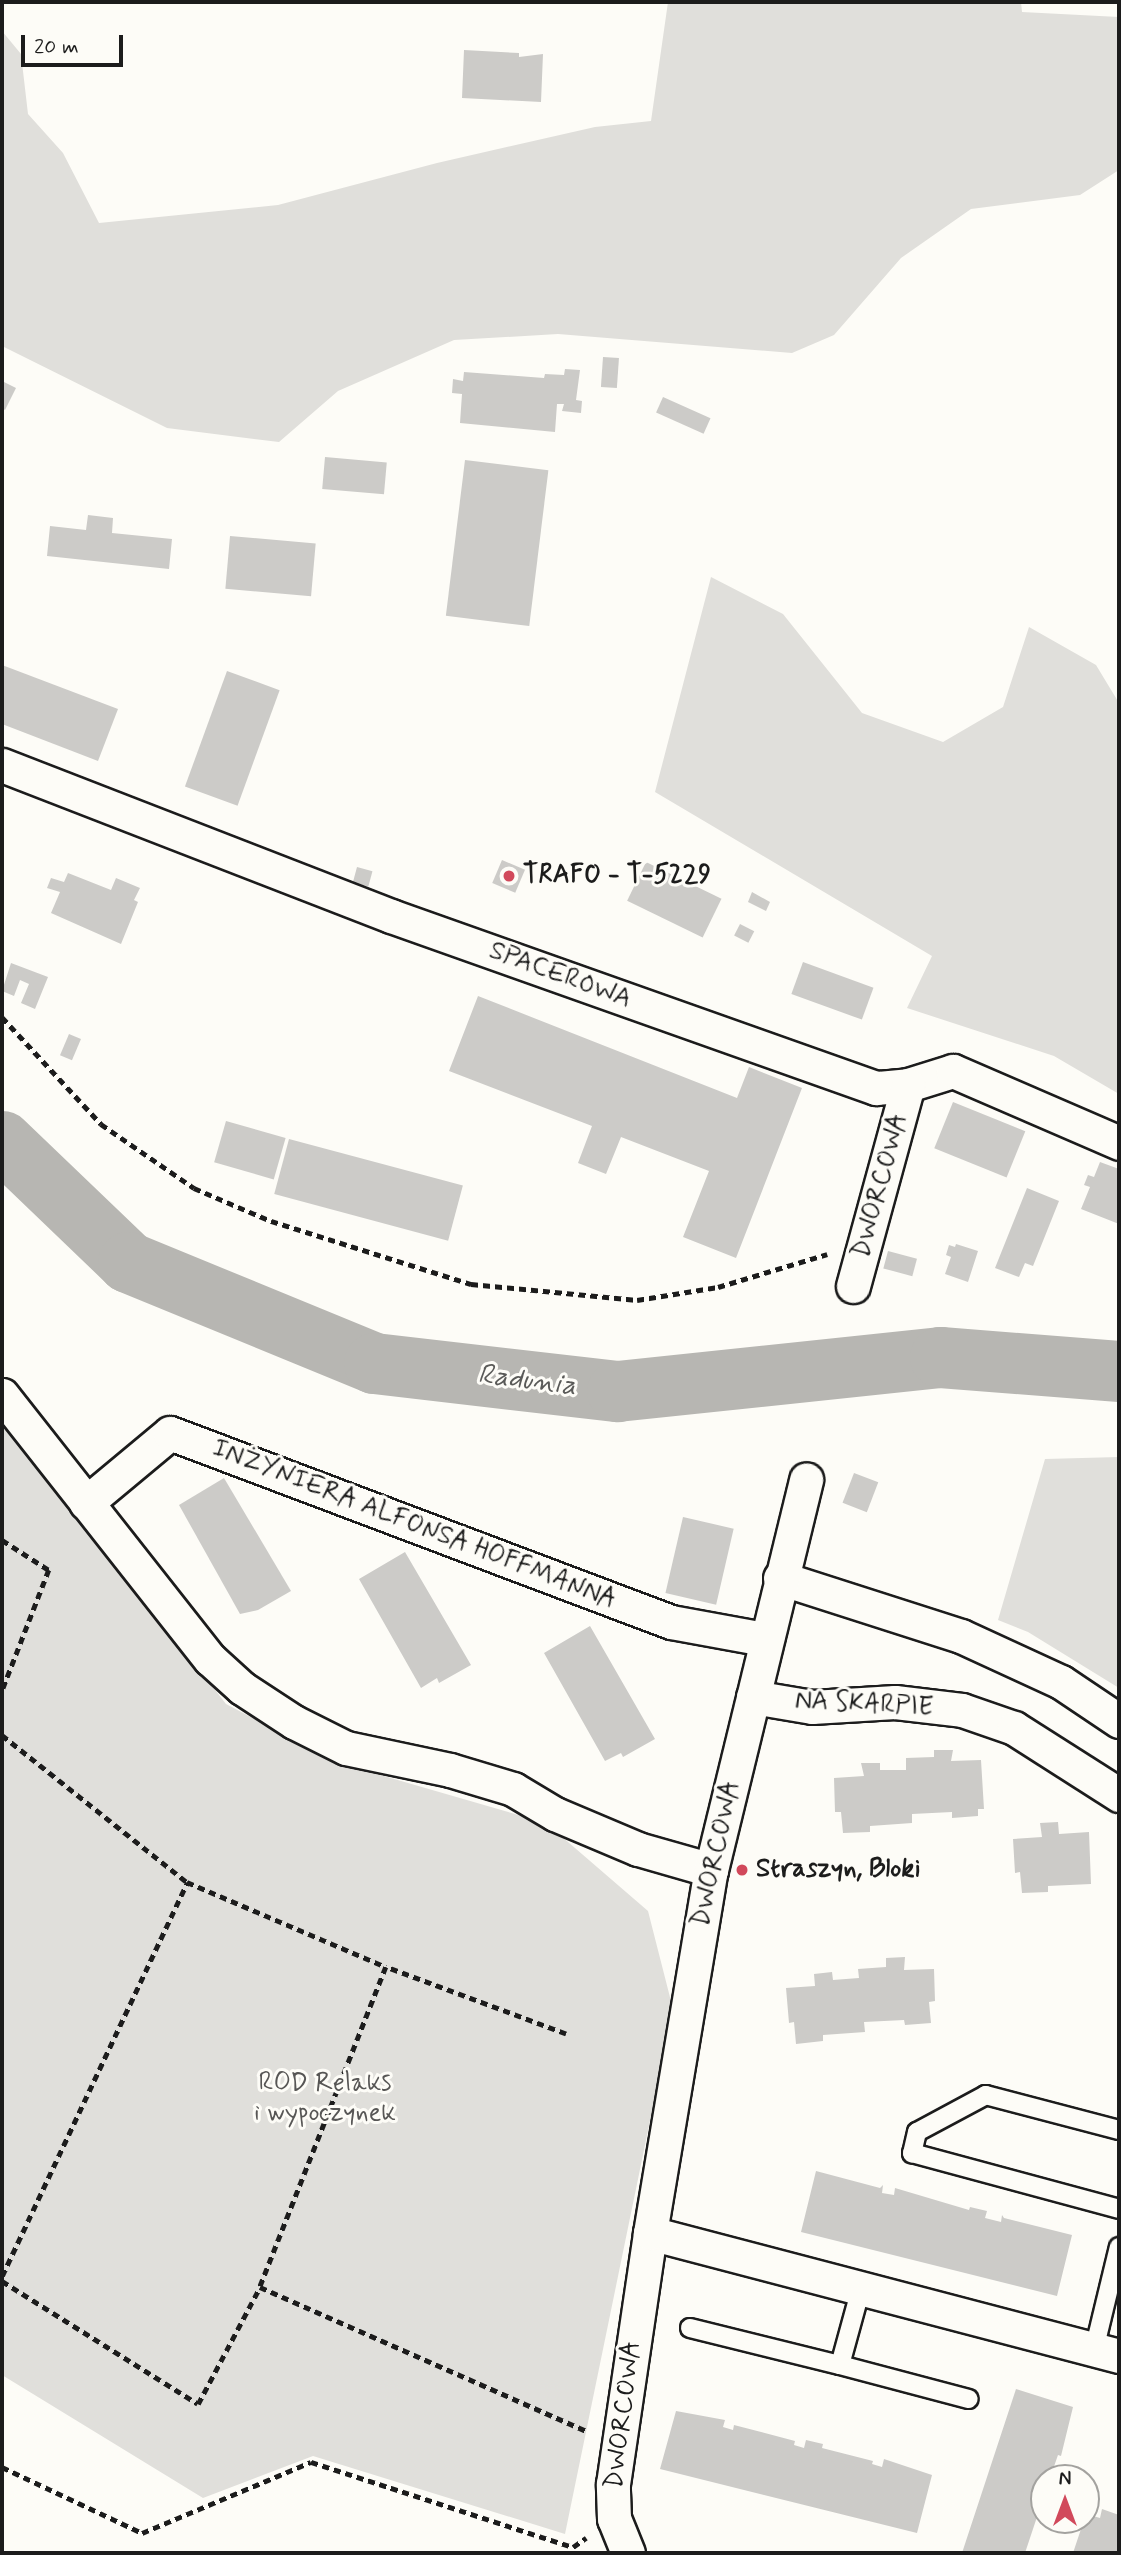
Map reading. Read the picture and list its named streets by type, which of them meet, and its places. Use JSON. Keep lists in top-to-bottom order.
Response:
{
  "streets": {
    "street": [
      "SPACEROWA",
      "DWORCOWA",
      "INŻYNIERA ALFONSA HOFFMANNA",
      "NA SKARPIE"
    ]
  },
  "crossings": [
    ["SPACEROWA", "DWORCOWA"],
    ["DWORCOWA", "INŻYNIERA ALFONSA HOFFMANNA"],
    ["DWORCOWA", "NA SKARPIE"]
  ],
  "water": ["Radunia"],
  "parks": ["ROD Relaks i wypoczynek"],
  "places": ["TRAFO - T-5229", "Straszyn, Bloki"],
  "scale_bar": "20 m",
  "north": "top"
}
